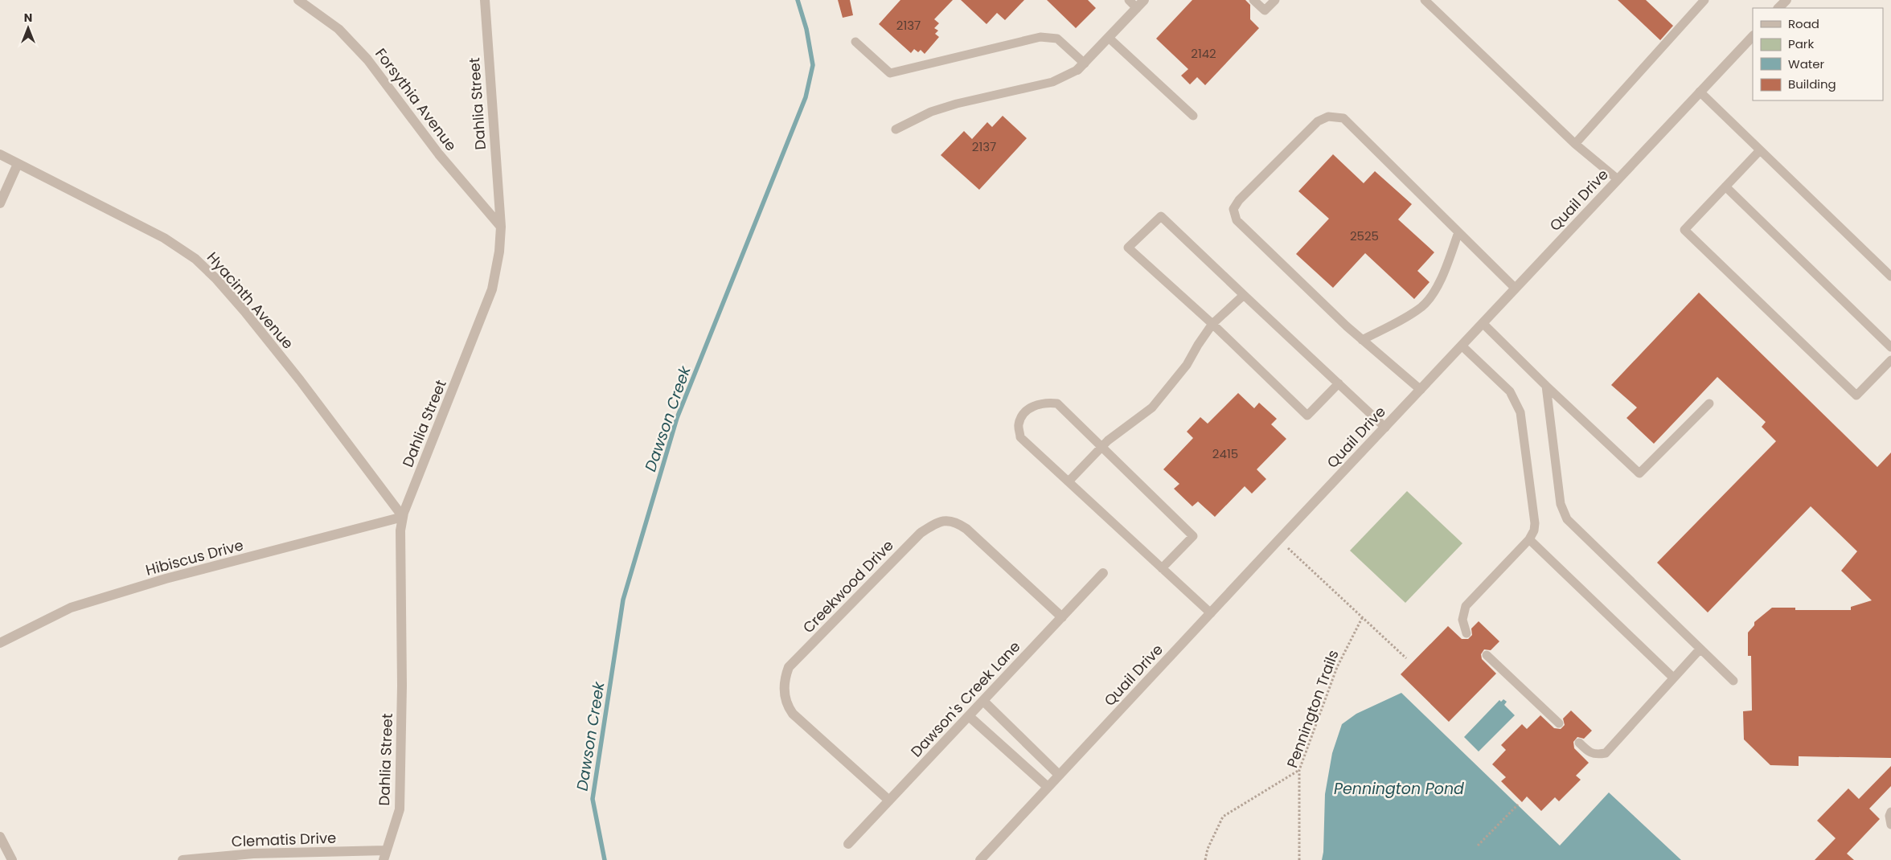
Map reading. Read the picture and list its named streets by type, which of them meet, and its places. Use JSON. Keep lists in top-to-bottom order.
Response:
{
  "streets": {
    "street": [
      "Forsythia Avenue",
      "Dahlia Street",
      "Quail Drive",
      "Hyacinth Avenue",
      "Hibiscus Drive",
      "Creekwood Drive",
      "Dawson's Creek Lane",
      "Clematis Drive"
    ],
    "path": ["Pennington Trails"]
  },
  "crossings": [
    ["Forsythia Avenue", "Dahlia Street"],
    ["Dahlia Street", "Hyacinth Avenue"],
    ["Dahlia Street", "Hibiscus Drive"],
    ["Dahlia Street", "Clematis Drive"],
    ["Hyacinth Avenue", "Hibiscus Drive"],
    ["Creekwood Drive", "Dawson's Creek Lane"]
  ],
  "water": ["Dawson Creek", "Pennington Pond"],
  "house_numbers": [
    "2137",
    "2142",
    "2137",
    "2525",
    "2415"
  ],
  "legend": [
    "Road",
    "Park",
    "Water",
    "Building"
  ],
  "north": "top"
}
